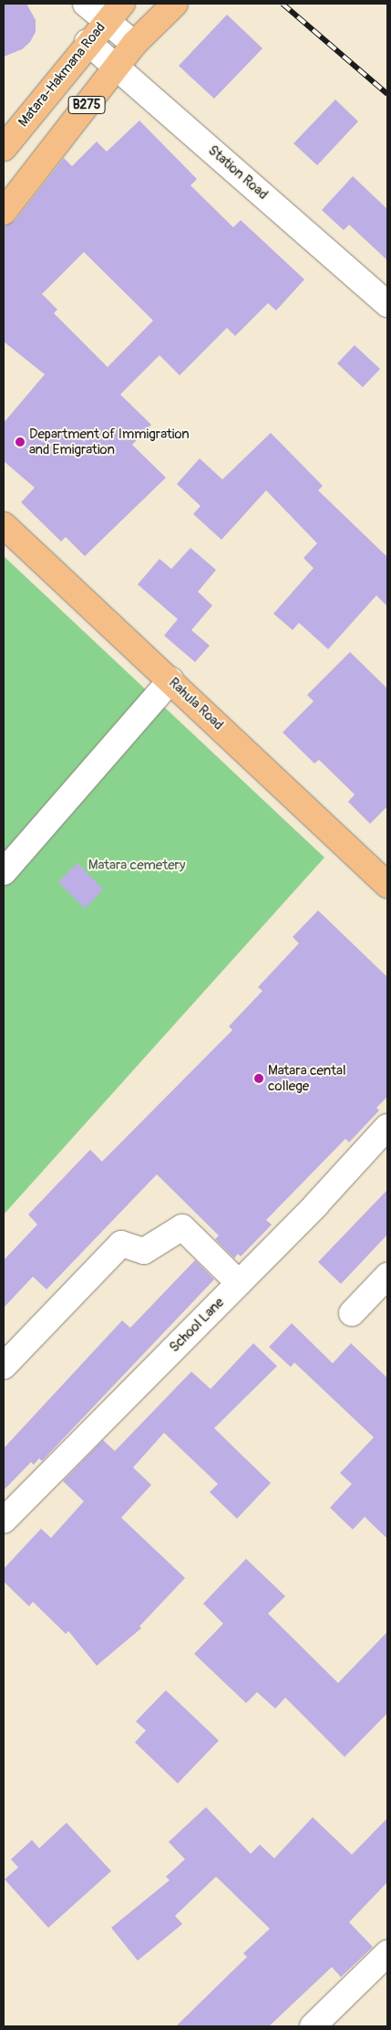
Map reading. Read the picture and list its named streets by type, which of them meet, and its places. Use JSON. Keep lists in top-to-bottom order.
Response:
{
  "streets": {
    "main road": ["Matara-Hakmana Road", "B275", "Rahula Road"],
    "street": ["Station Road", "School Lane"]
  },
  "crossings": [
    ["Matara-Hakmana Road", "Station Road"],
    ["B275", "Station Road"]
  ],
  "parks": ["Matara cemetery"],
  "places": ["Department of Immigration and Emigration", "Matara cental college"]
}
